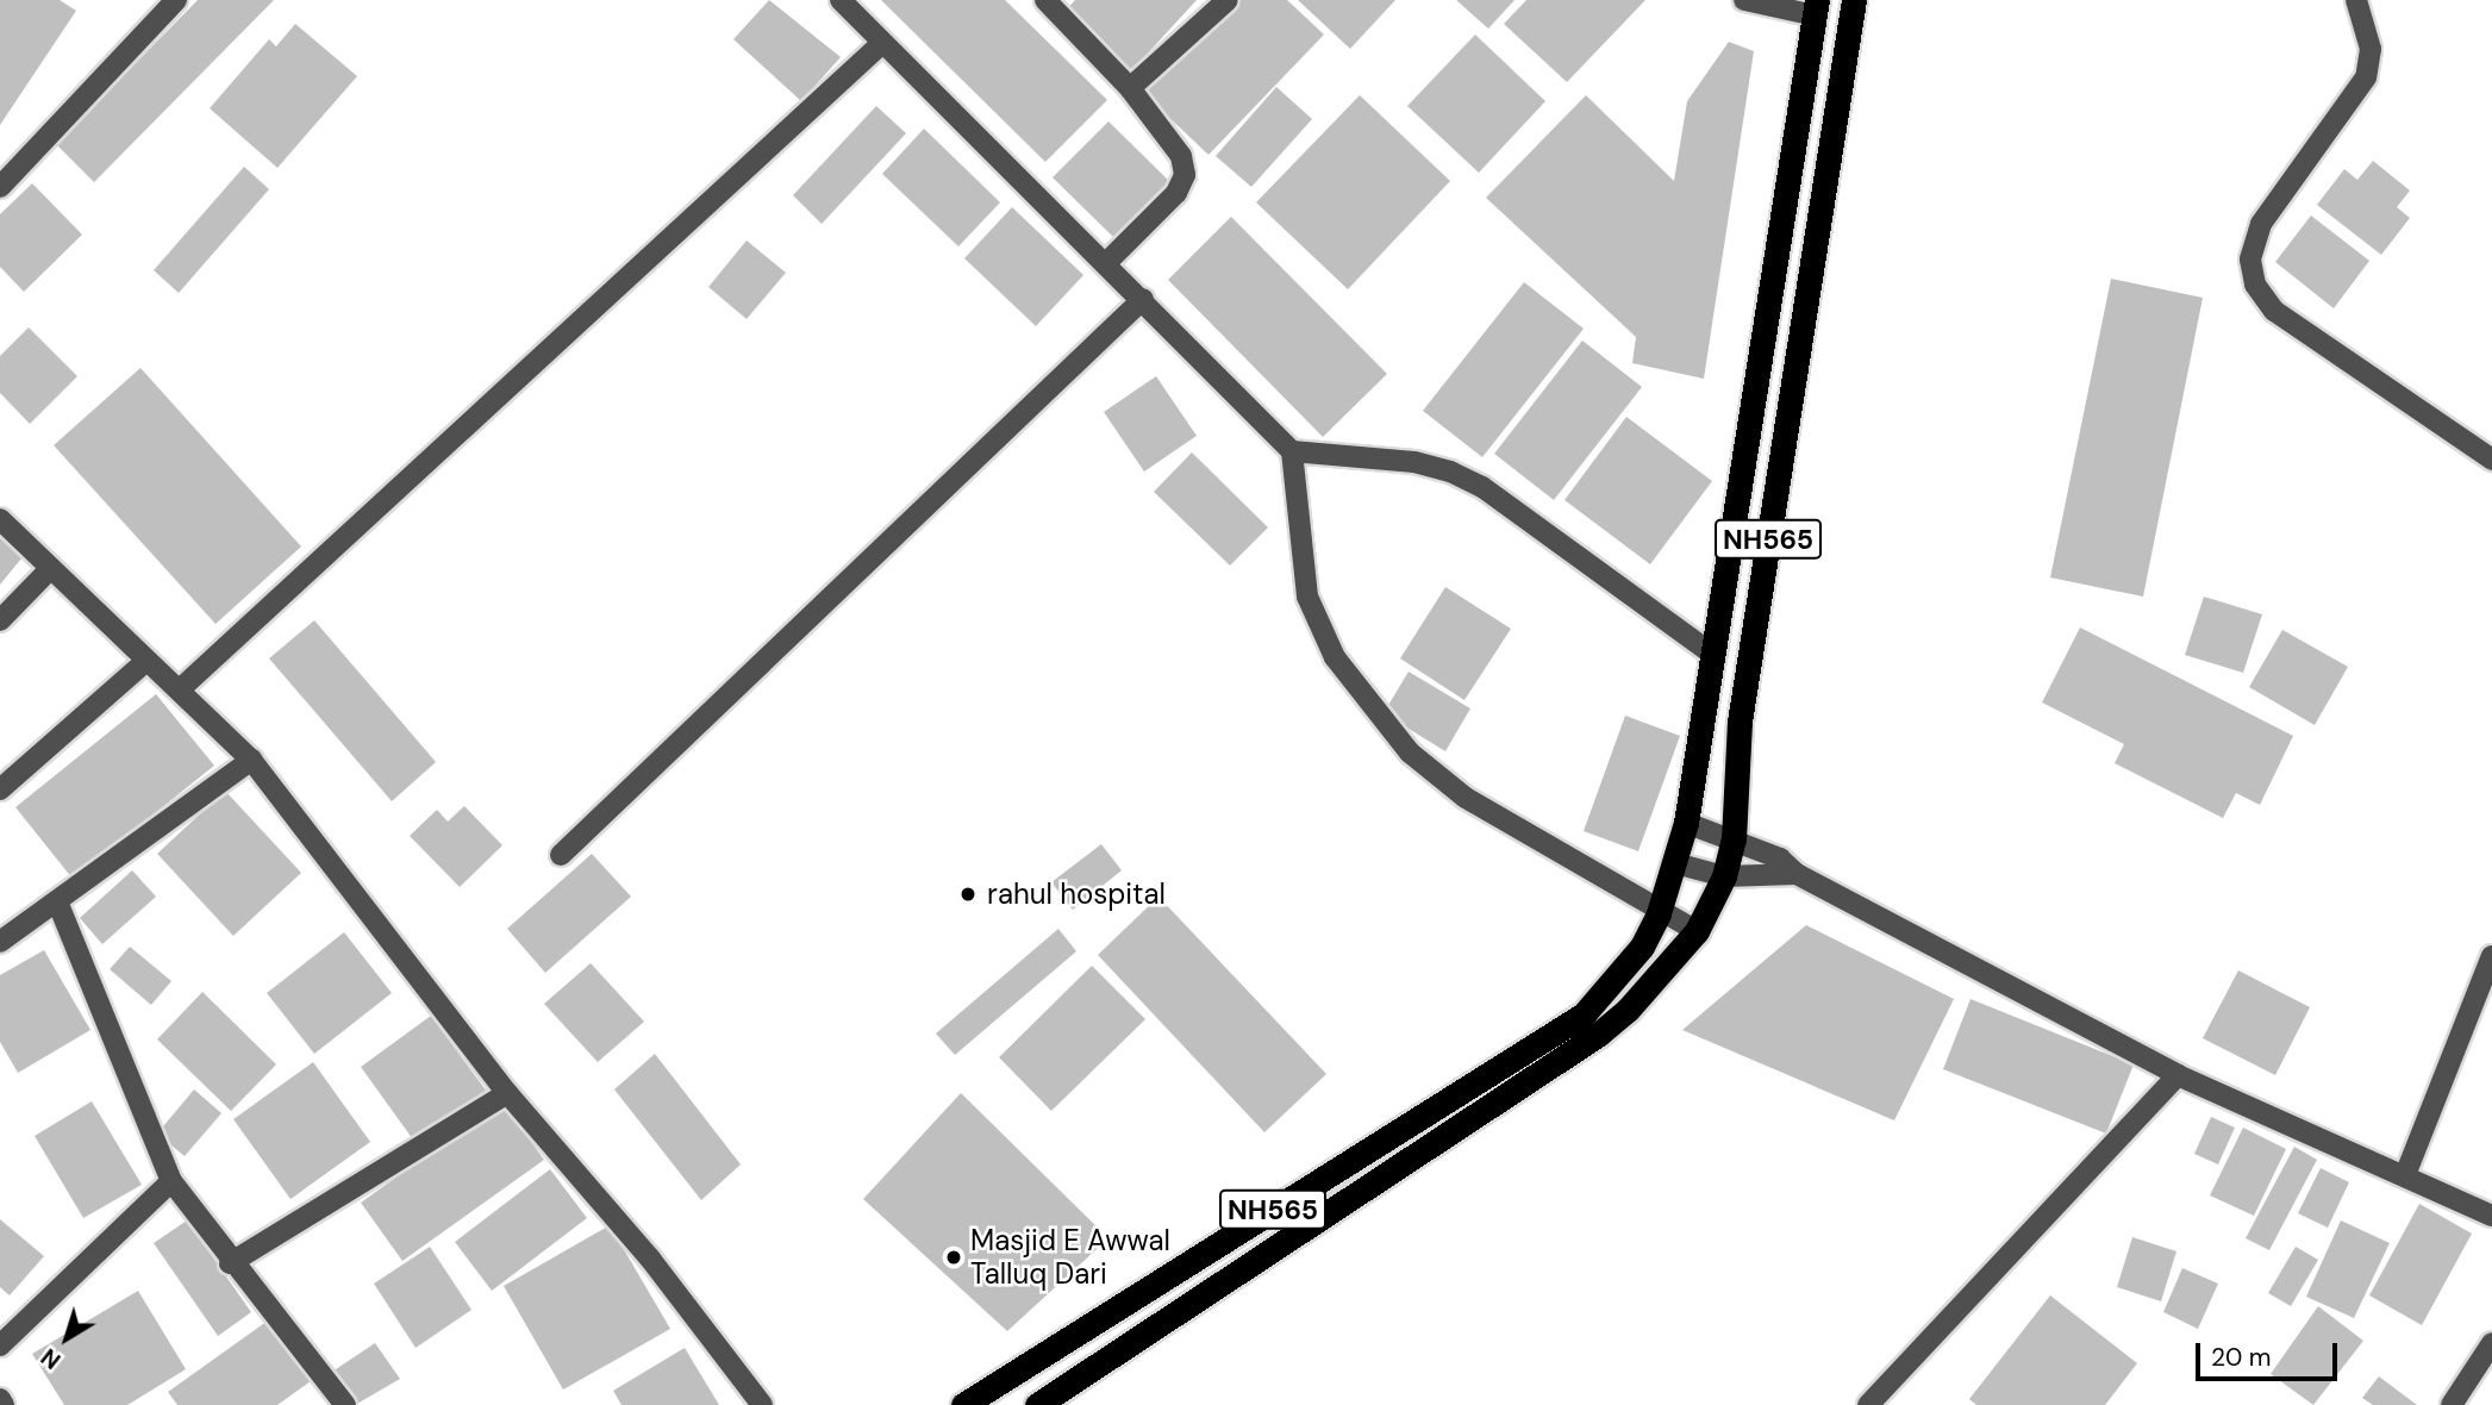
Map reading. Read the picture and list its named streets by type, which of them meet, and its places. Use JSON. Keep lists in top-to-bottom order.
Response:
{
  "streets": {
    "highway": ["NH565"]
  },
  "places": ["rahul hospital", "Masjid E Awwal Talluq Dari"],
  "scale_bar": "20 m",
  "north": "bottom left"
}
